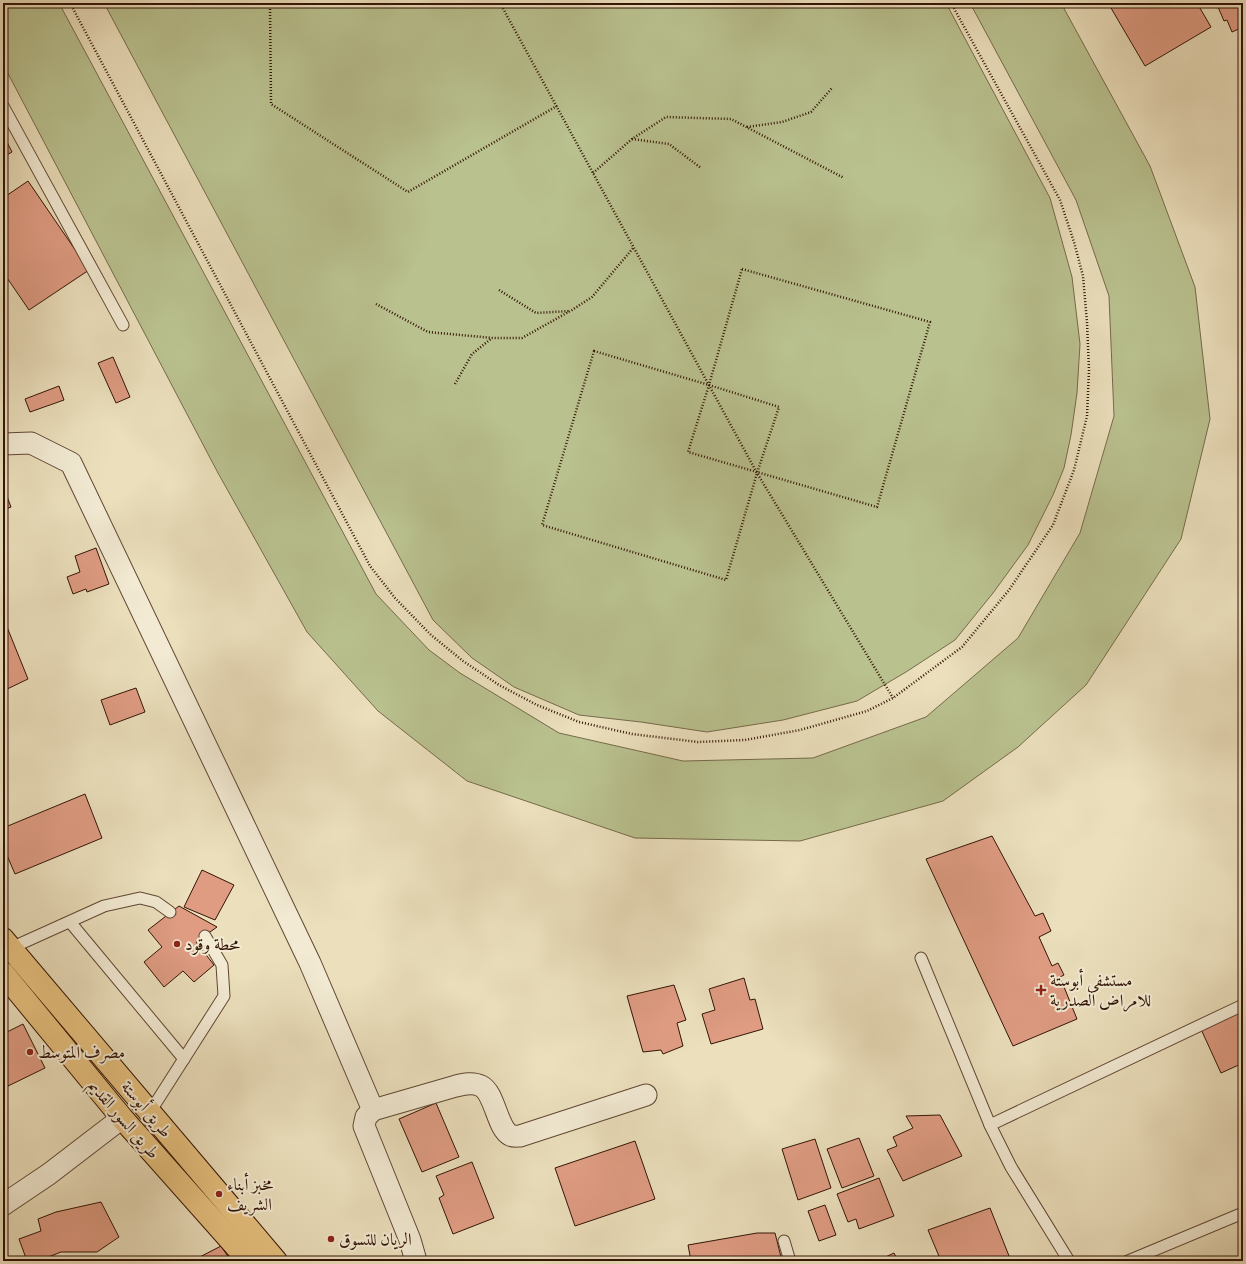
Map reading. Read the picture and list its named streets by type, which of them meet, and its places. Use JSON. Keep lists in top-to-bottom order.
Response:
{
  "streets": {
    "main road": ["طريق أبوستة", "طريق السور القديم"]
  },
  "places": {
    "other": [
      "محطة وقود",
      "مصرف المتوسط",
      "مخبز أبناء الشريف",
      "الريان للتسوق"
    ],
    "health": ["مستشفى أبوستة للامراض الصدرية"]
  }
}
